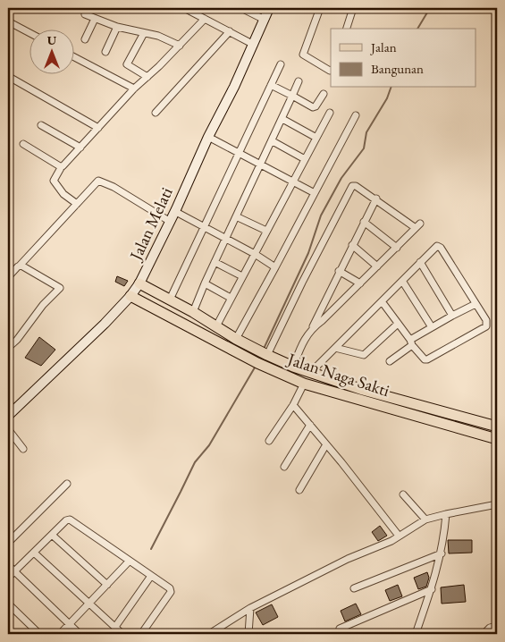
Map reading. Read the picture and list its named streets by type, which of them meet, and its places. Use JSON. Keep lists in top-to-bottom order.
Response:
{
  "streets": {
    "main road": ["Jalan Melati", "Jalan Naga Sakti"]
  },
  "crossings": [
    ["Jalan Melati", "Jalan Naga Sakti"]
  ],
  "legend": ["Jalan", "Bangunan"],
  "north": "top"
}
